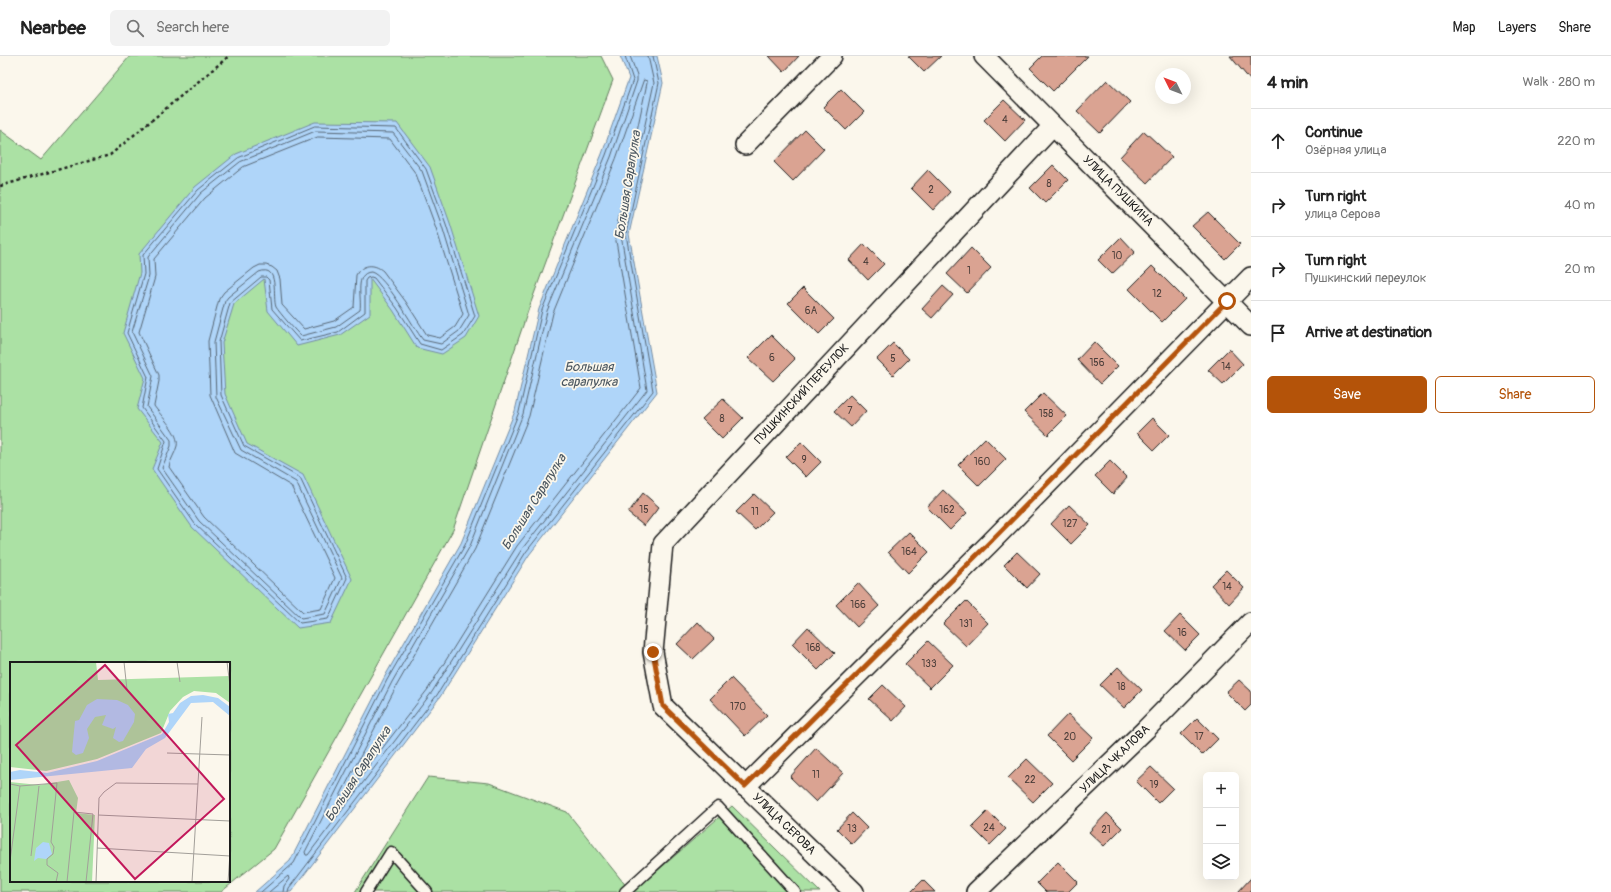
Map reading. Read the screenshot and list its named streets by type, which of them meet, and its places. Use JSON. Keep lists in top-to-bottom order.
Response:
{
  "streets": {
    "street": [
      "УЛИЦА ПУШКИНА",
      "ПУШКИНСКИЙ ПЕРЕУЛОК",
      "УЛИЦА ЧКАЛОВА",
      "УЛИЦА СЕРОВА"
    ]
  },
  "crossings": [
    ["УЛИЦА ПУШКИНА", "ПУШКИНСКИЙ ПЕРЕУЛОК"],
    ["ПУШКИНСКИЙ ПЕРЕУЛОК", "УЛИЦА СЕРОВА"]
  ],
  "water": ["Большая Сарапулка", "Большая сарапулка"],
  "house_numbers": [
    "4",
    "8",
    "2",
    "10",
    "4",
    "1",
    "12",
    "6А",
    "6",
    "5",
    "156",
    "14",
    "7",
    "158",
    "8",
    "9",
    "160",
    "15",
    "162",
    "11",
    "127",
    "164",
    "14",
    "166",
    "131",
    "16",
    "168",
    "133",
    "18",
    "170",
    "20",
    "17",
    "11",
    "22",
    "19",
    "24",
    "13",
    "21"
  ],
  "north": "top left",
  "page": {
    "header": "Nearbee",
    "search": "Search here",
    "nav": ["Map", "Layers", "Share"],
    "heading": ["4 min", "Walk · 280 m"],
    "list": [
      ["Continue", "Озёрная улица", "220 m"],
      ["Turn right", "улица Серова", "40 m"],
      ["Turn right", "Пушкинский переулок", "20 m"],
      "Arrive at destination"
    ],
    "buttons": ["Save", "Share"],
    "map_buttons": ["+", "−"]
  }
}
